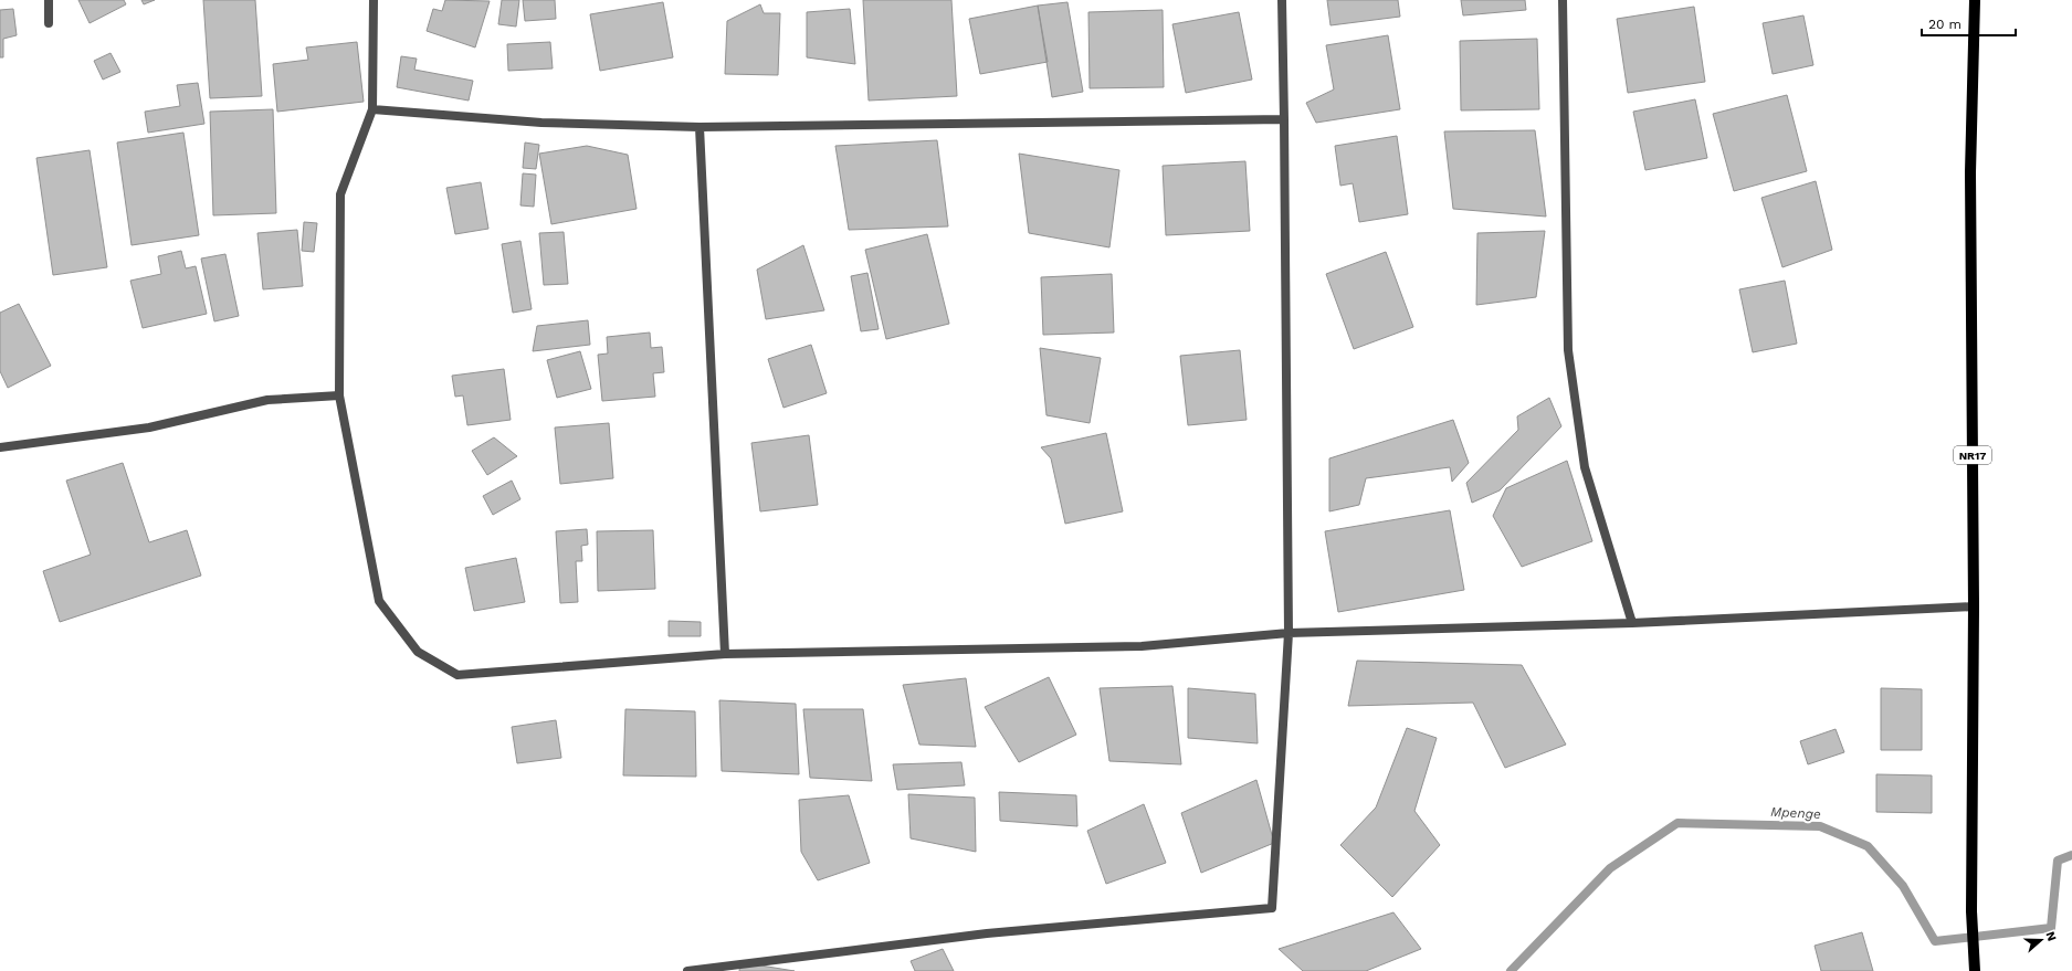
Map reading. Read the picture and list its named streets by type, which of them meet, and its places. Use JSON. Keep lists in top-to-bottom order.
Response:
{
  "streets": {
    "main road": ["NR17"]
  },
  "water": ["Mpenge"],
  "scale_bar": "20 m",
  "north": "right"
}
